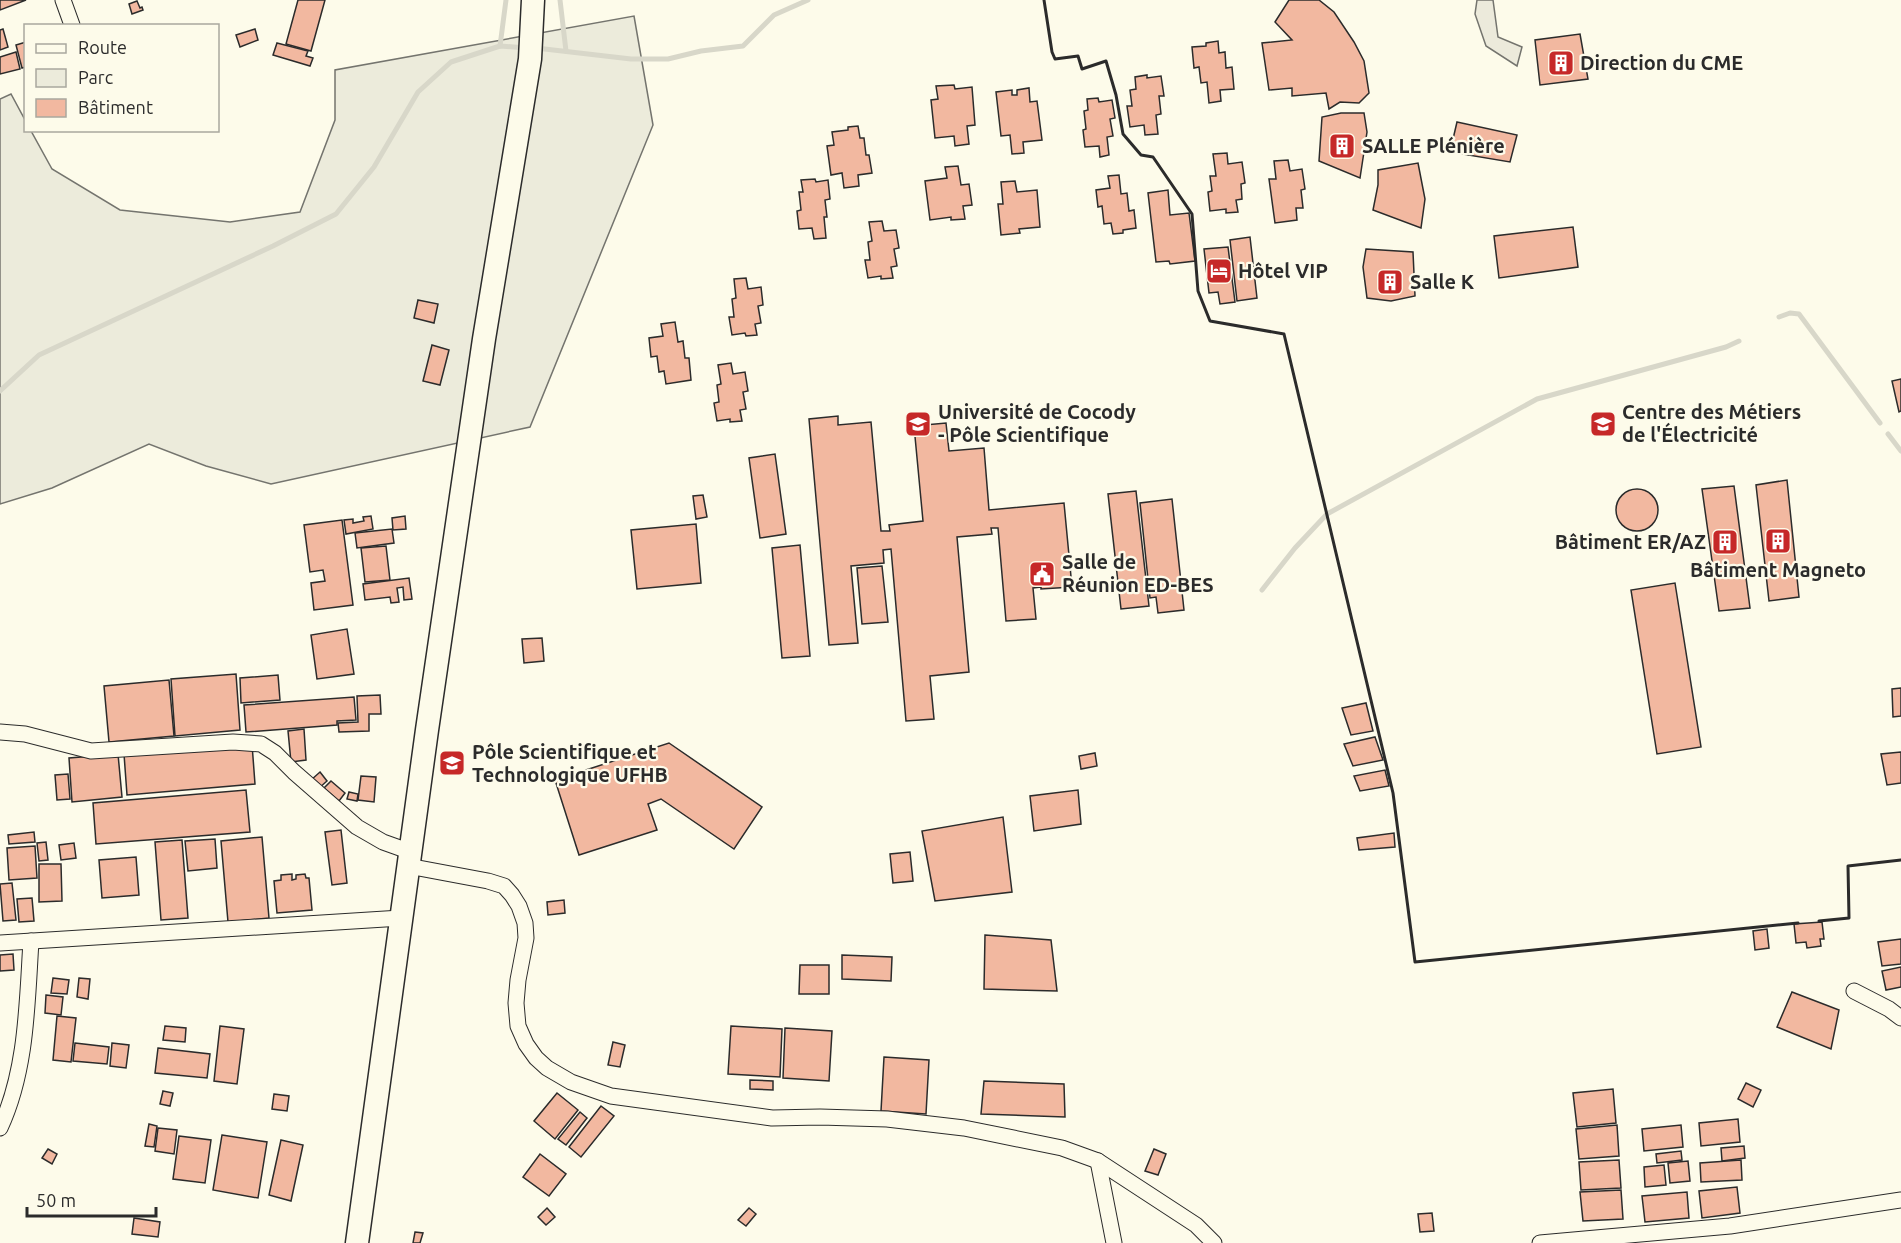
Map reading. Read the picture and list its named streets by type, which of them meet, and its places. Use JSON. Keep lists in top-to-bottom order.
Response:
{
  "places": {
    "building": [
      "Direction du CME",
      "SALLE Plénière",
      "Salle K",
      "Bâtiment Magneto",
      "Bâtiment ER/AZ"
    ],
    "hotel": ["Hôtel VIP"],
    "school or university": ["Université de Cocody - Pôle Scientifique", "Centre des Métiers de l'Électricité", "Pôle Scientifique et Technologique UFHB"],
    "public building": ["Salle de Réunion ED-BES"]
  },
  "legend": ["Route", "Parc", "Bâtiment"],
  "scale_bar": "50 m"
}
